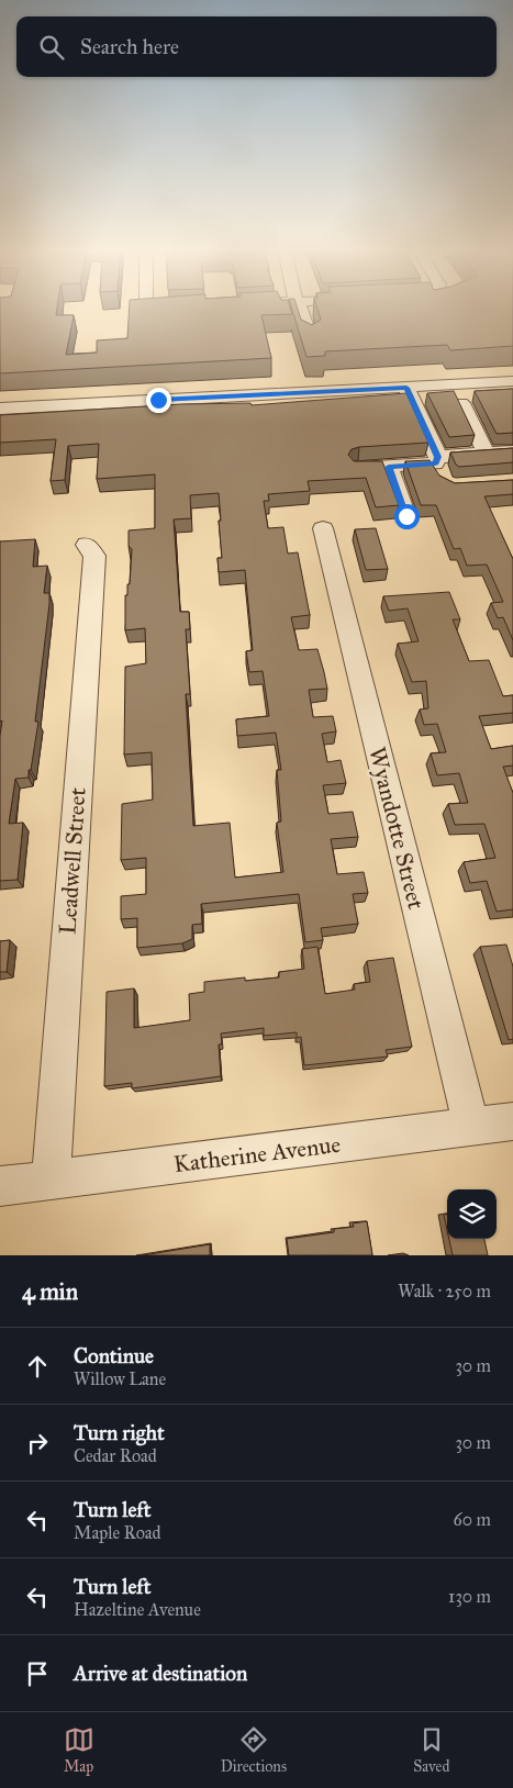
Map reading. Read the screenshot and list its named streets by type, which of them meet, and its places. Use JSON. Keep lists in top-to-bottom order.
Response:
{
  "streets": {
    "street": ["Wyandotte Street", "Leadwell Street", "Katherine Avenue"]
  },
  "crossings": [
    ["Wyandotte Street", "Katherine Avenue"],
    ["Leadwell Street", "Katherine Avenue"]
  ],
  "page": {
    "search": "Search here",
    "heading": ["4 min", "Walk · 250 m"],
    "list": [
      ["Continue", "Willow Lane", "30 m"],
      ["Turn right", "Cedar Road", "30 m"],
      ["Turn left", "Maple Road", "60 m"],
      ["Turn left", "Hazeltine Avenue", "130 m"],
      "Arrive at destination"
    ],
    "nav": ["Map", "Directions", "Saved"]
  }
}
